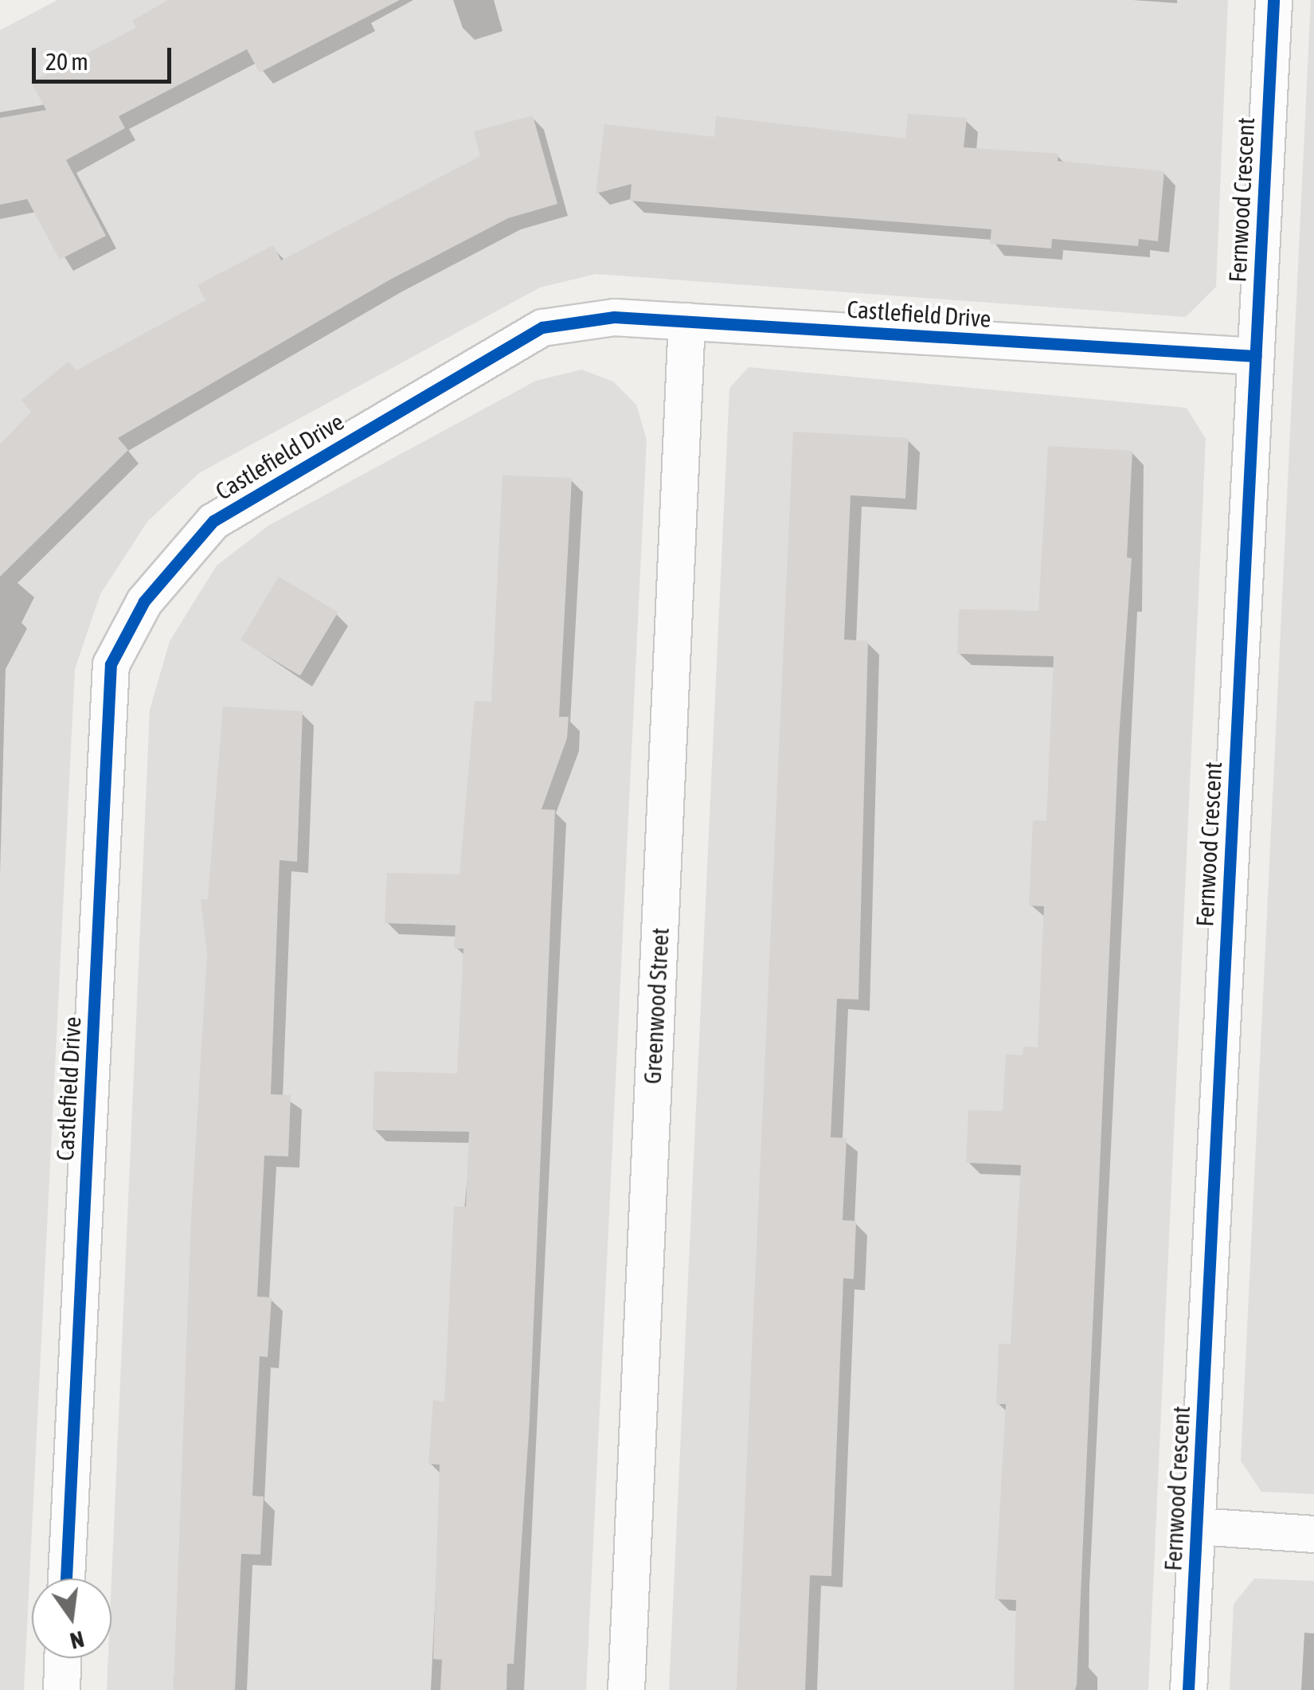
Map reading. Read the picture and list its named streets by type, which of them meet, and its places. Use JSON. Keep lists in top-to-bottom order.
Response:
{
  "streets": {
    "street": ["Fernwood Crescent", "Castlefield Drive", "Greenwood Street"]
  },
  "crossings": [
    ["Fernwood Crescent", "Castlefield Drive"],
    ["Castlefield Drive", "Greenwood Street"]
  ],
  "scale_bar": "20 m",
  "north": "bottom"
}
